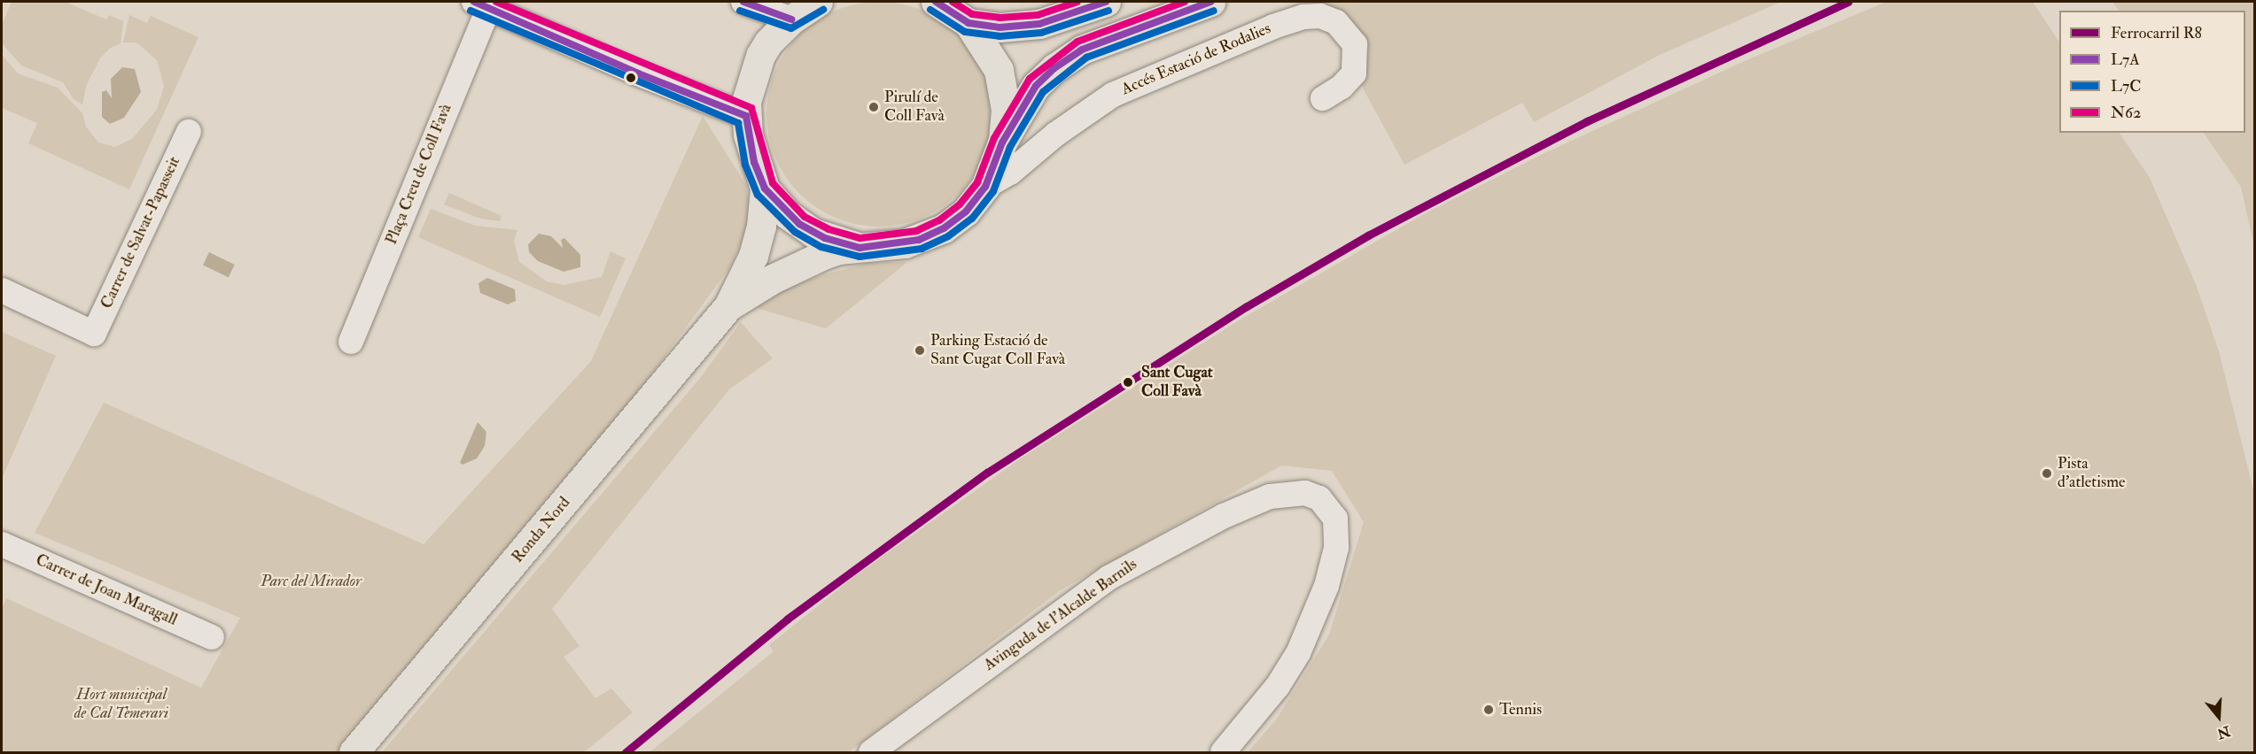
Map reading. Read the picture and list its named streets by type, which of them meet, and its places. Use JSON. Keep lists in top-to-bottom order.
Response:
{
  "streets": {
    "main road": ["Ronda Nord"],
    "street": [
      "Accés Estació de Rodalies",
      "Plaça Creu de Coll Favà",
      "Carrer de Salvat-Papasseit",
      "Carrer de Joan Maragall",
      "Avinguda de l'Alcalde Barnils"
    ]
  },
  "crossings": [
    ["Accés Estació de Rodalies", "Ronda Nord"]
  ],
  "parks": ["Parc del Mirador", "Hort municipal de Cal Temerari"],
  "places": [
    "Pirulí de Coll Favà",
    "Parking Estació de Sant Cugat Coll Favà",
    "Sant Cugat Coll Favà",
    "Pista d'atletisme",
    "Tennis"
  ],
  "lines": [
    "rail line R8",
    "transit line L7A",
    "transit line N62",
    "transit line L7C"
  ],
  "legend": [
    "Ferrocarril R8",
    "L7A",
    "L7C",
    "N62"
  ],
  "north": "bottom"
}
